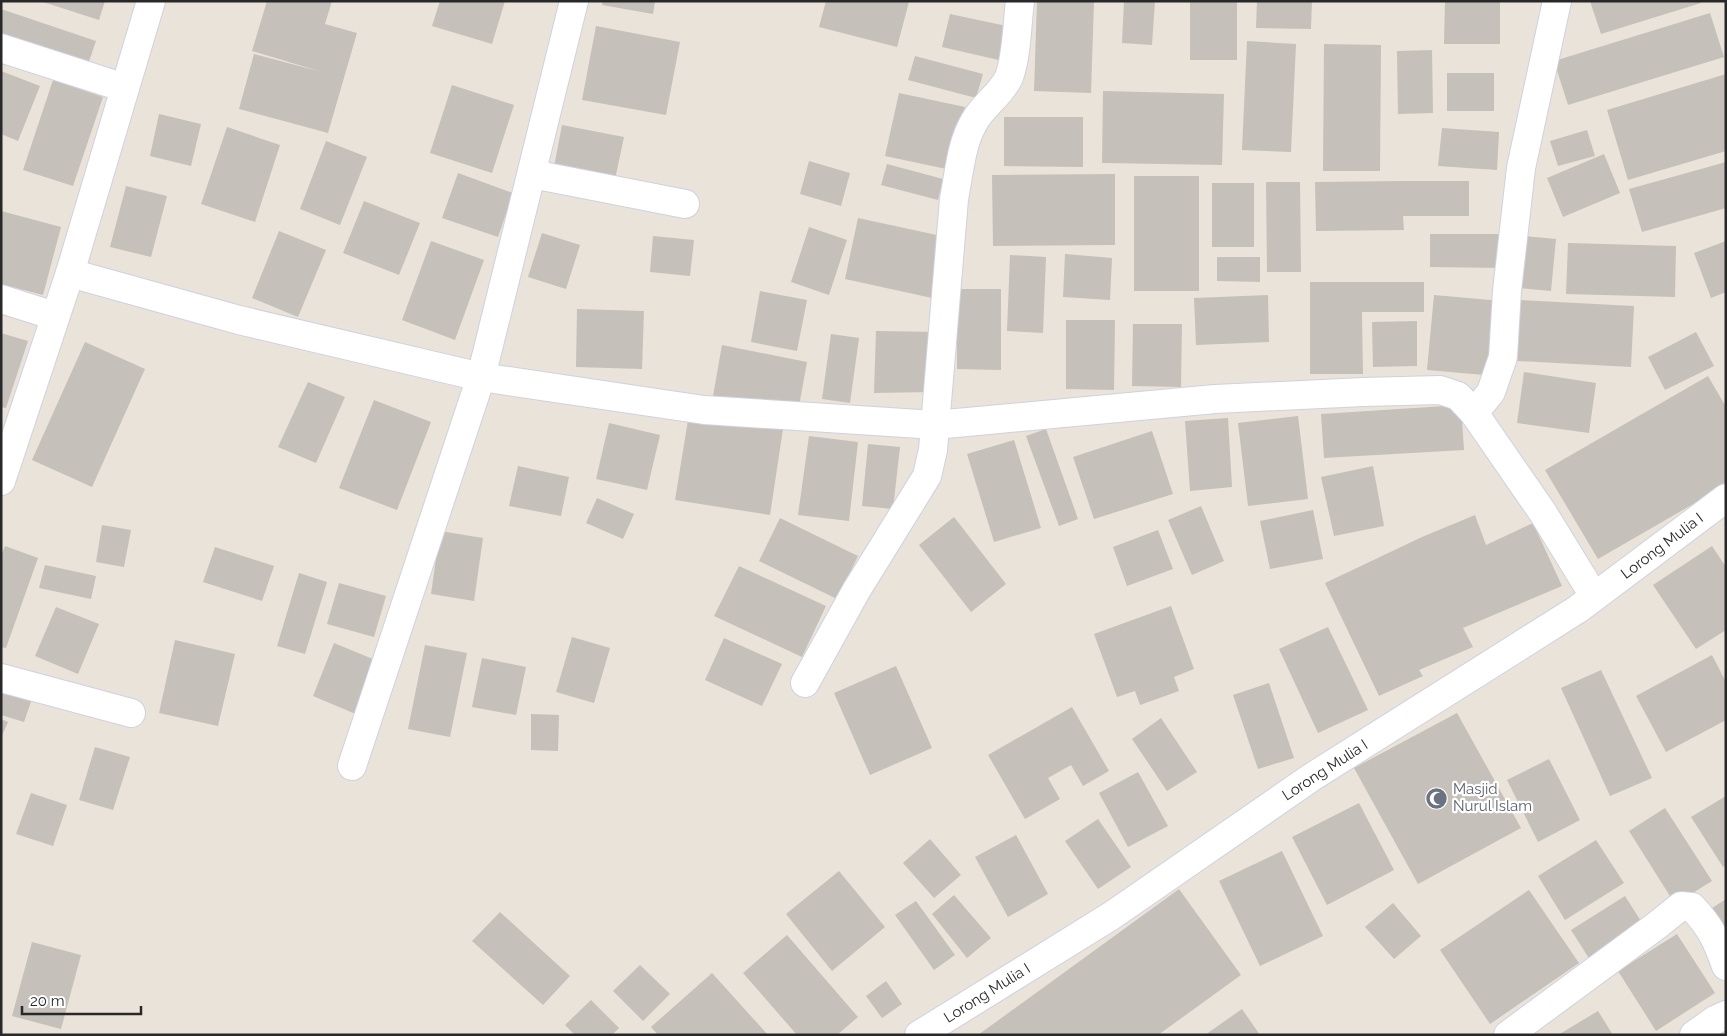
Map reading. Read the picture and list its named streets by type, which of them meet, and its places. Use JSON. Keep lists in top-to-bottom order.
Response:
{
  "streets": {
    "street": ["Lorong Mulia I"]
  },
  "places": {
    "mosque": ["Masjid Nurul Islam"]
  },
  "scale_bar": "20 m"
}
